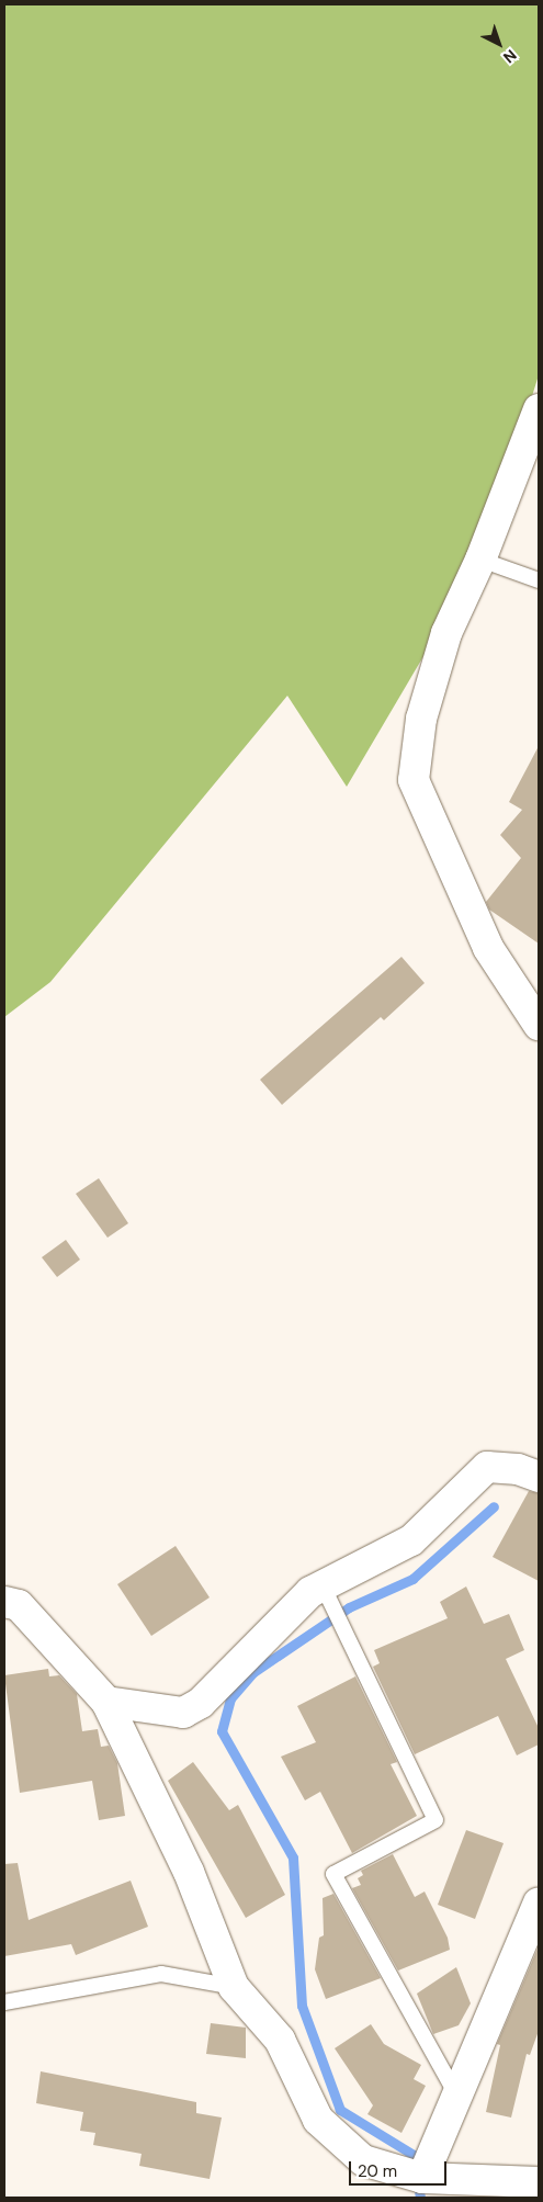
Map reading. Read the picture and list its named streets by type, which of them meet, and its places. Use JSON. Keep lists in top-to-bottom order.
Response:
{
  "scale_bar": "20 m",
  "north": "bottom right"
}
